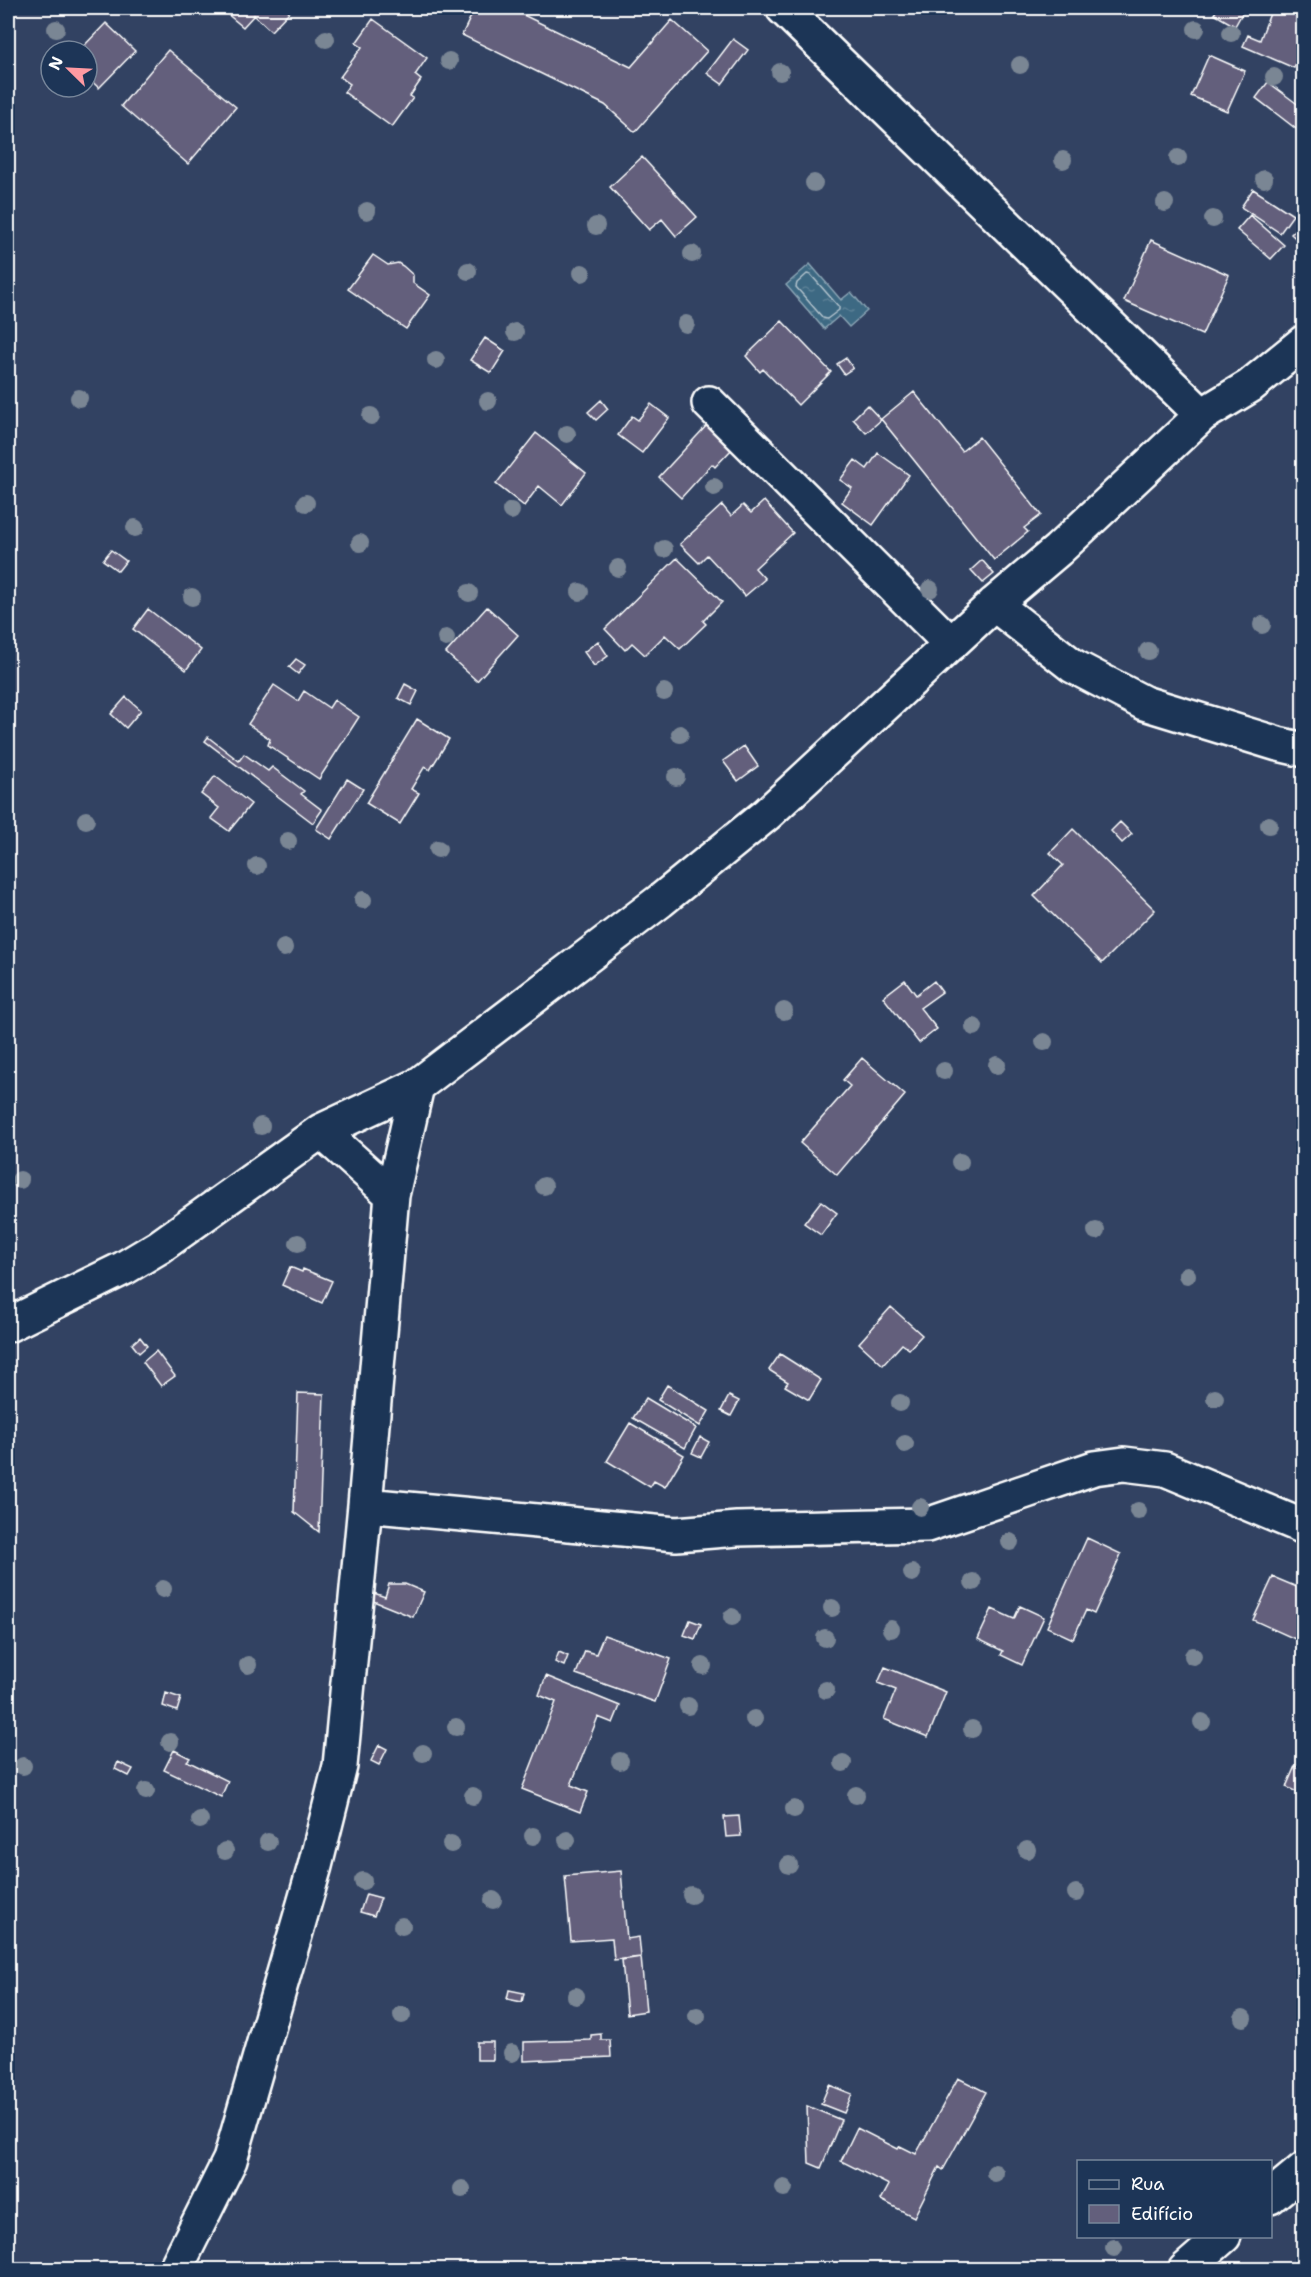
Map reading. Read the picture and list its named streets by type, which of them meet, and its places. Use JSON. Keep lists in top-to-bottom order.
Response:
{
  "legend": ["Rua", "Edifício"],
  "north": "top left"
}
